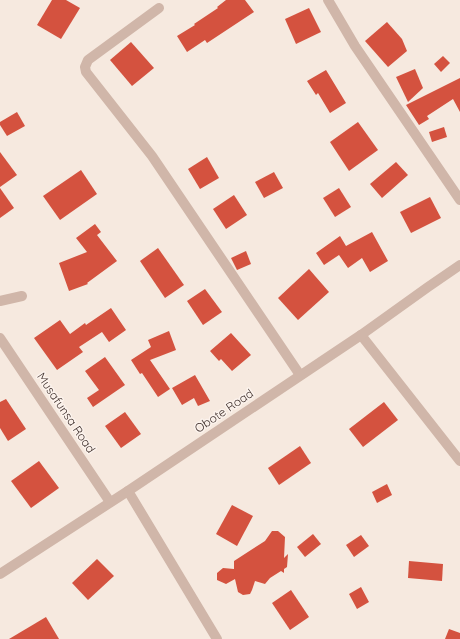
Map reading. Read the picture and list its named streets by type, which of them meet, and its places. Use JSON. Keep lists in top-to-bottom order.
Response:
{
  "streets": {
    "street": ["Obote Road", "Musafunsa Road"]
  },
  "crossings": [
    ["Obote Road", "Musafunsa Road"]
  ]
}
